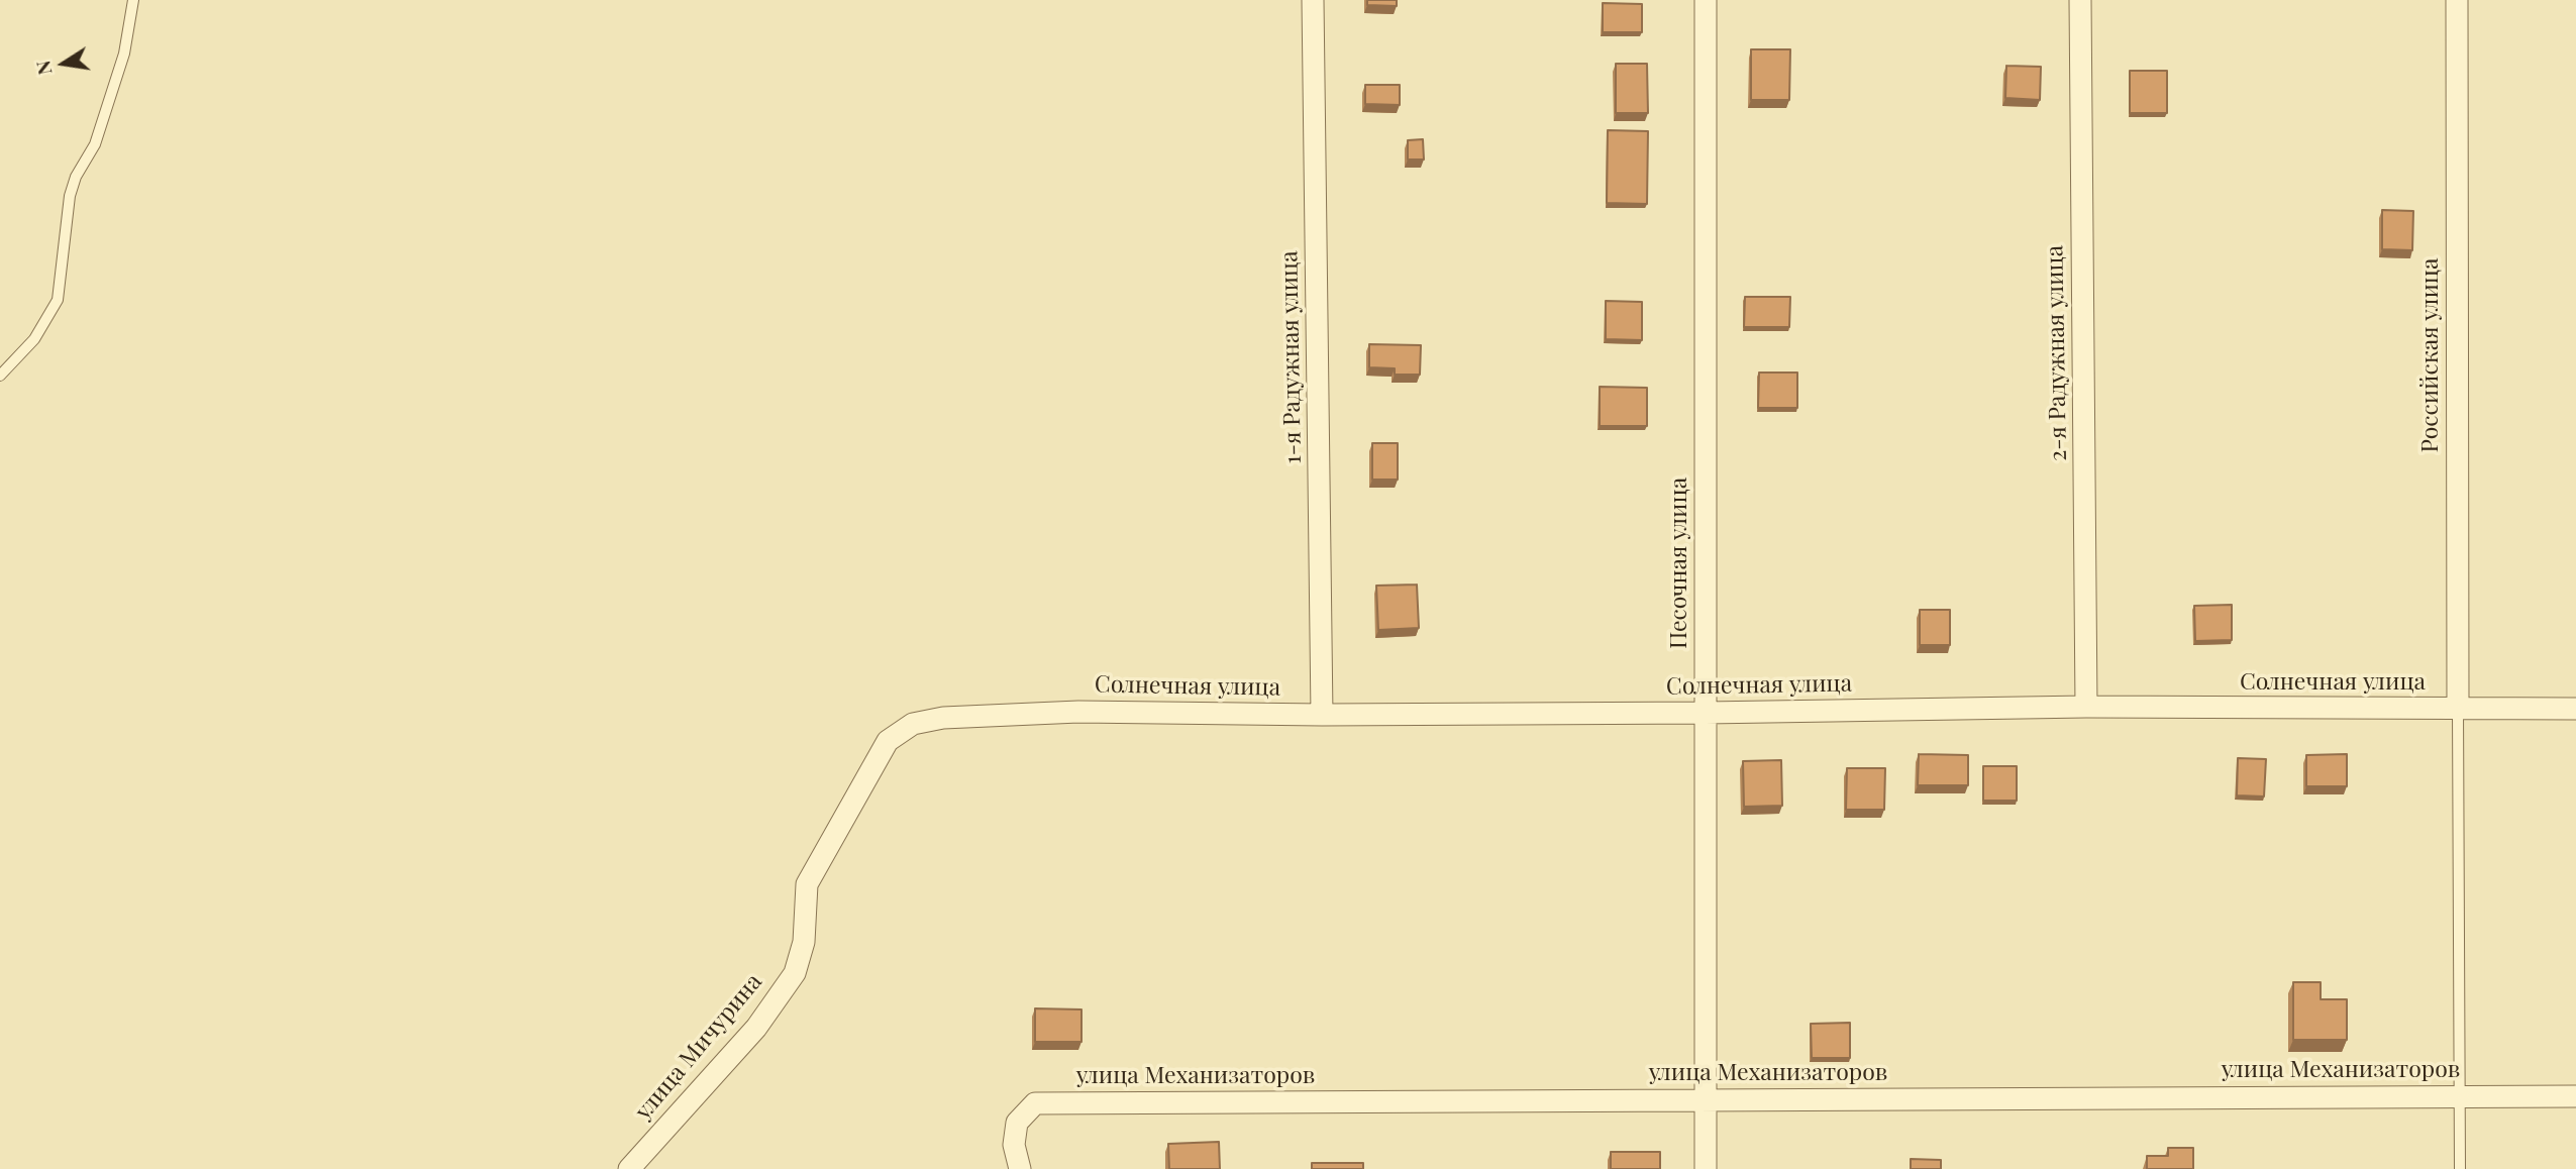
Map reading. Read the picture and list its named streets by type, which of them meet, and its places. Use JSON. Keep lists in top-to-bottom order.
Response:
{
  "streets": {
    "street": [
      "2-я Радужная улица",
      "Российская улица",
      "1-я Радужная улица",
      "Песочная улица",
      "Солнечная улица",
      "улица Мичурина",
      "улица Механизаторов"
    ]
  },
  "crossings": [
    ["2-я Радужная улица", "Солнечная улица"],
    ["Российская улица", "Солнечная улица"],
    ["1-я Радужная улица", "Солнечная улица"],
    ["Песочная улица", "Солнечная улица"],
    ["Песочная улица", "улица Механизаторов"],
    ["Солнечная улица", "улица Мичурина"]
  ],
  "north": "left"
}
